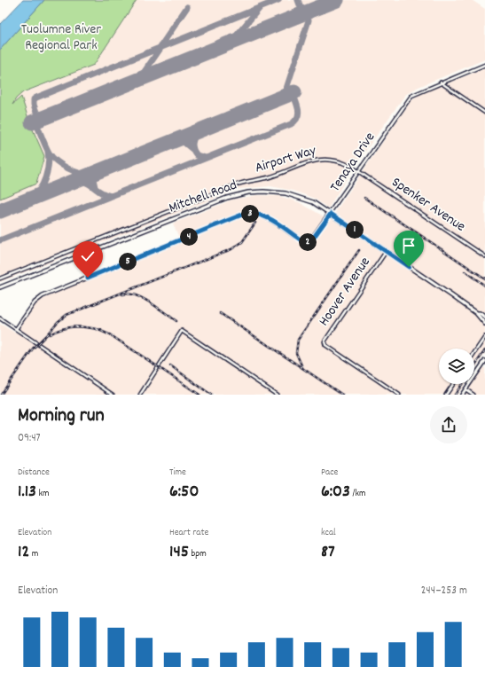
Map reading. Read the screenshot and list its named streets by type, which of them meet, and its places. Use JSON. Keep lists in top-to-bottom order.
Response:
{
  "streets": {
    "main road": ["Mitchell Road"],
    "street": [
      "Airport Way",
      "Tenaya Drive",
      "Spenker Avenue",
      "Hoover Avenue"
    ]
  },
  "crossings": [
    ["Airport Way", "Tenaya Drive"],
    ["Airport Way", "Spenker Avenue"],
    ["Tenaya Drive", "Mitchell Road"],
    ["Tenaya Drive", "Spenker Avenue"],
    ["Mitchell Road", "Hoover Avenue"]
  ],
  "parks": ["Tuolumne River Regional Park"],
  "page": {
    "pins": [
      "3",
      "1",
      "4",
      "2",
      "5"
    ],
    "heading": ["Morning run", "09:47"],
    "stats": [
      ["Distance", "1.13 km"],
      ["Time", "6:50"],
      ["Pace", "6:03 /km"],
      ["Elevation", "12 m"],
      ["Heart rate", "145 bpm"],
      ["kcal", "87"]
    ],
    "chart": ["Elevation", "244–253 m"]
  }
}
